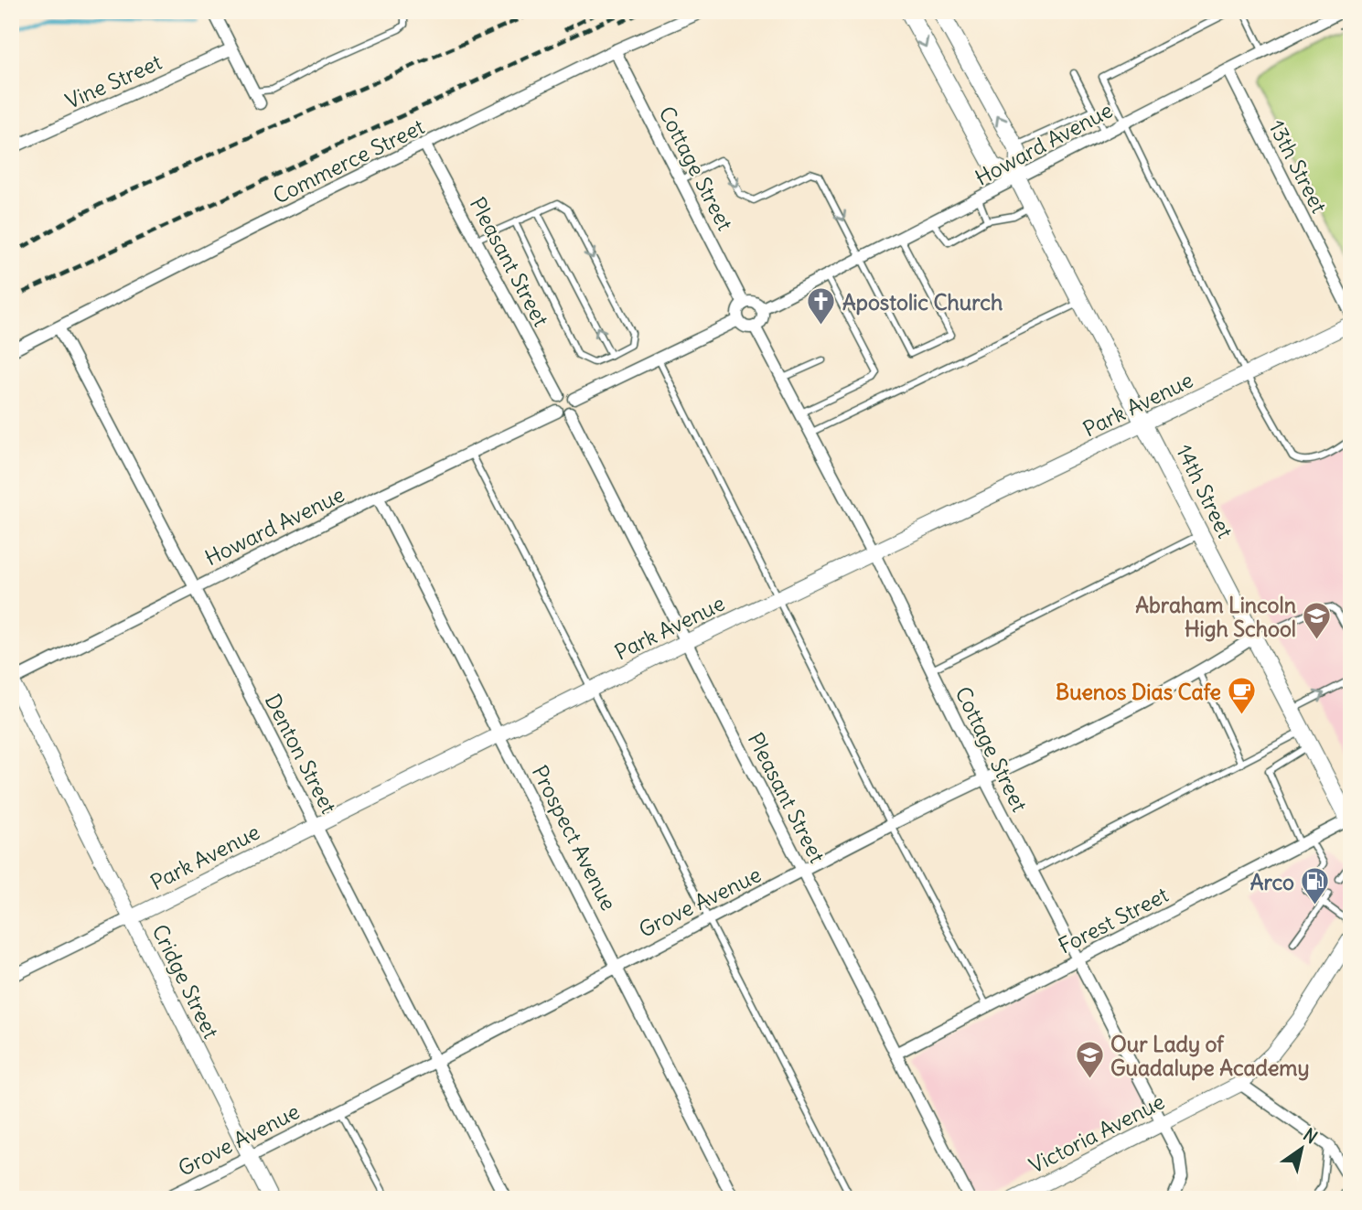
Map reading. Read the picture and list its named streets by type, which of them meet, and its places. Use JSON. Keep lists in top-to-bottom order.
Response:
{
  "streets": {
    "main road": ["14th Street"],
    "street": [
      "Vine Street",
      "Howard Avenue",
      "Commerce Street",
      "13th Street",
      "Cottage Street",
      "Pleasant Street",
      "Park Avenue",
      "Denton Street",
      "Prospect Avenue",
      "Grove Avenue",
      "Forest Street",
      "Cridge Street",
      "Victoria Avenue"
    ]
  },
  "crossings": [
    ["Howard Avenue", "13th Street"],
    ["Howard Avenue", "Cottage Street"],
    ["Howard Avenue", "Pleasant Street"],
    ["Howard Avenue", "14th Street"],
    ["Howard Avenue", "Denton Street"],
    ["Howard Avenue", "Prospect Avenue"],
    ["Howard Avenue", "Cridge Street"],
    ["Commerce Street", "Cottage Street"],
    ["Commerce Street", "Pleasant Street"],
    ["Commerce Street", "Denton Street"],
    ["Cottage Street", "Park Avenue"],
    ["Cottage Street", "Grove Avenue"],
    ["Cottage Street", "Forest Street"],
    ["Cottage Street", "Victoria Avenue"],
    ["Pleasant Street", "Park Avenue"],
    ["Pleasant Street", "Grove Avenue"],
    ["Pleasant Street", "Forest Street"],
    ["Park Avenue", "14th Street"],
    ["Park Avenue", "Denton Street"],
    ["Park Avenue", "Prospect Avenue"],
    ["Park Avenue", "Cridge Street"],
    ["14th Street", "Grove Avenue"],
    ["14th Street", "Forest Street"],
    ["Denton Street", "Grove Avenue"],
    ["Prospect Avenue", "Grove Avenue"],
    ["Grove Avenue", "Cridge Street"]
  ],
  "places": {
    "church": ["Apostolic Church"],
    "school or university": ["Abraham Lincoln High School", "Our Lady of Guadalupe Academy"],
    "cafe": ["Buenos Dias Cafe"],
    "fuel station": ["Arco"]
  },
  "north": "top right"
}
